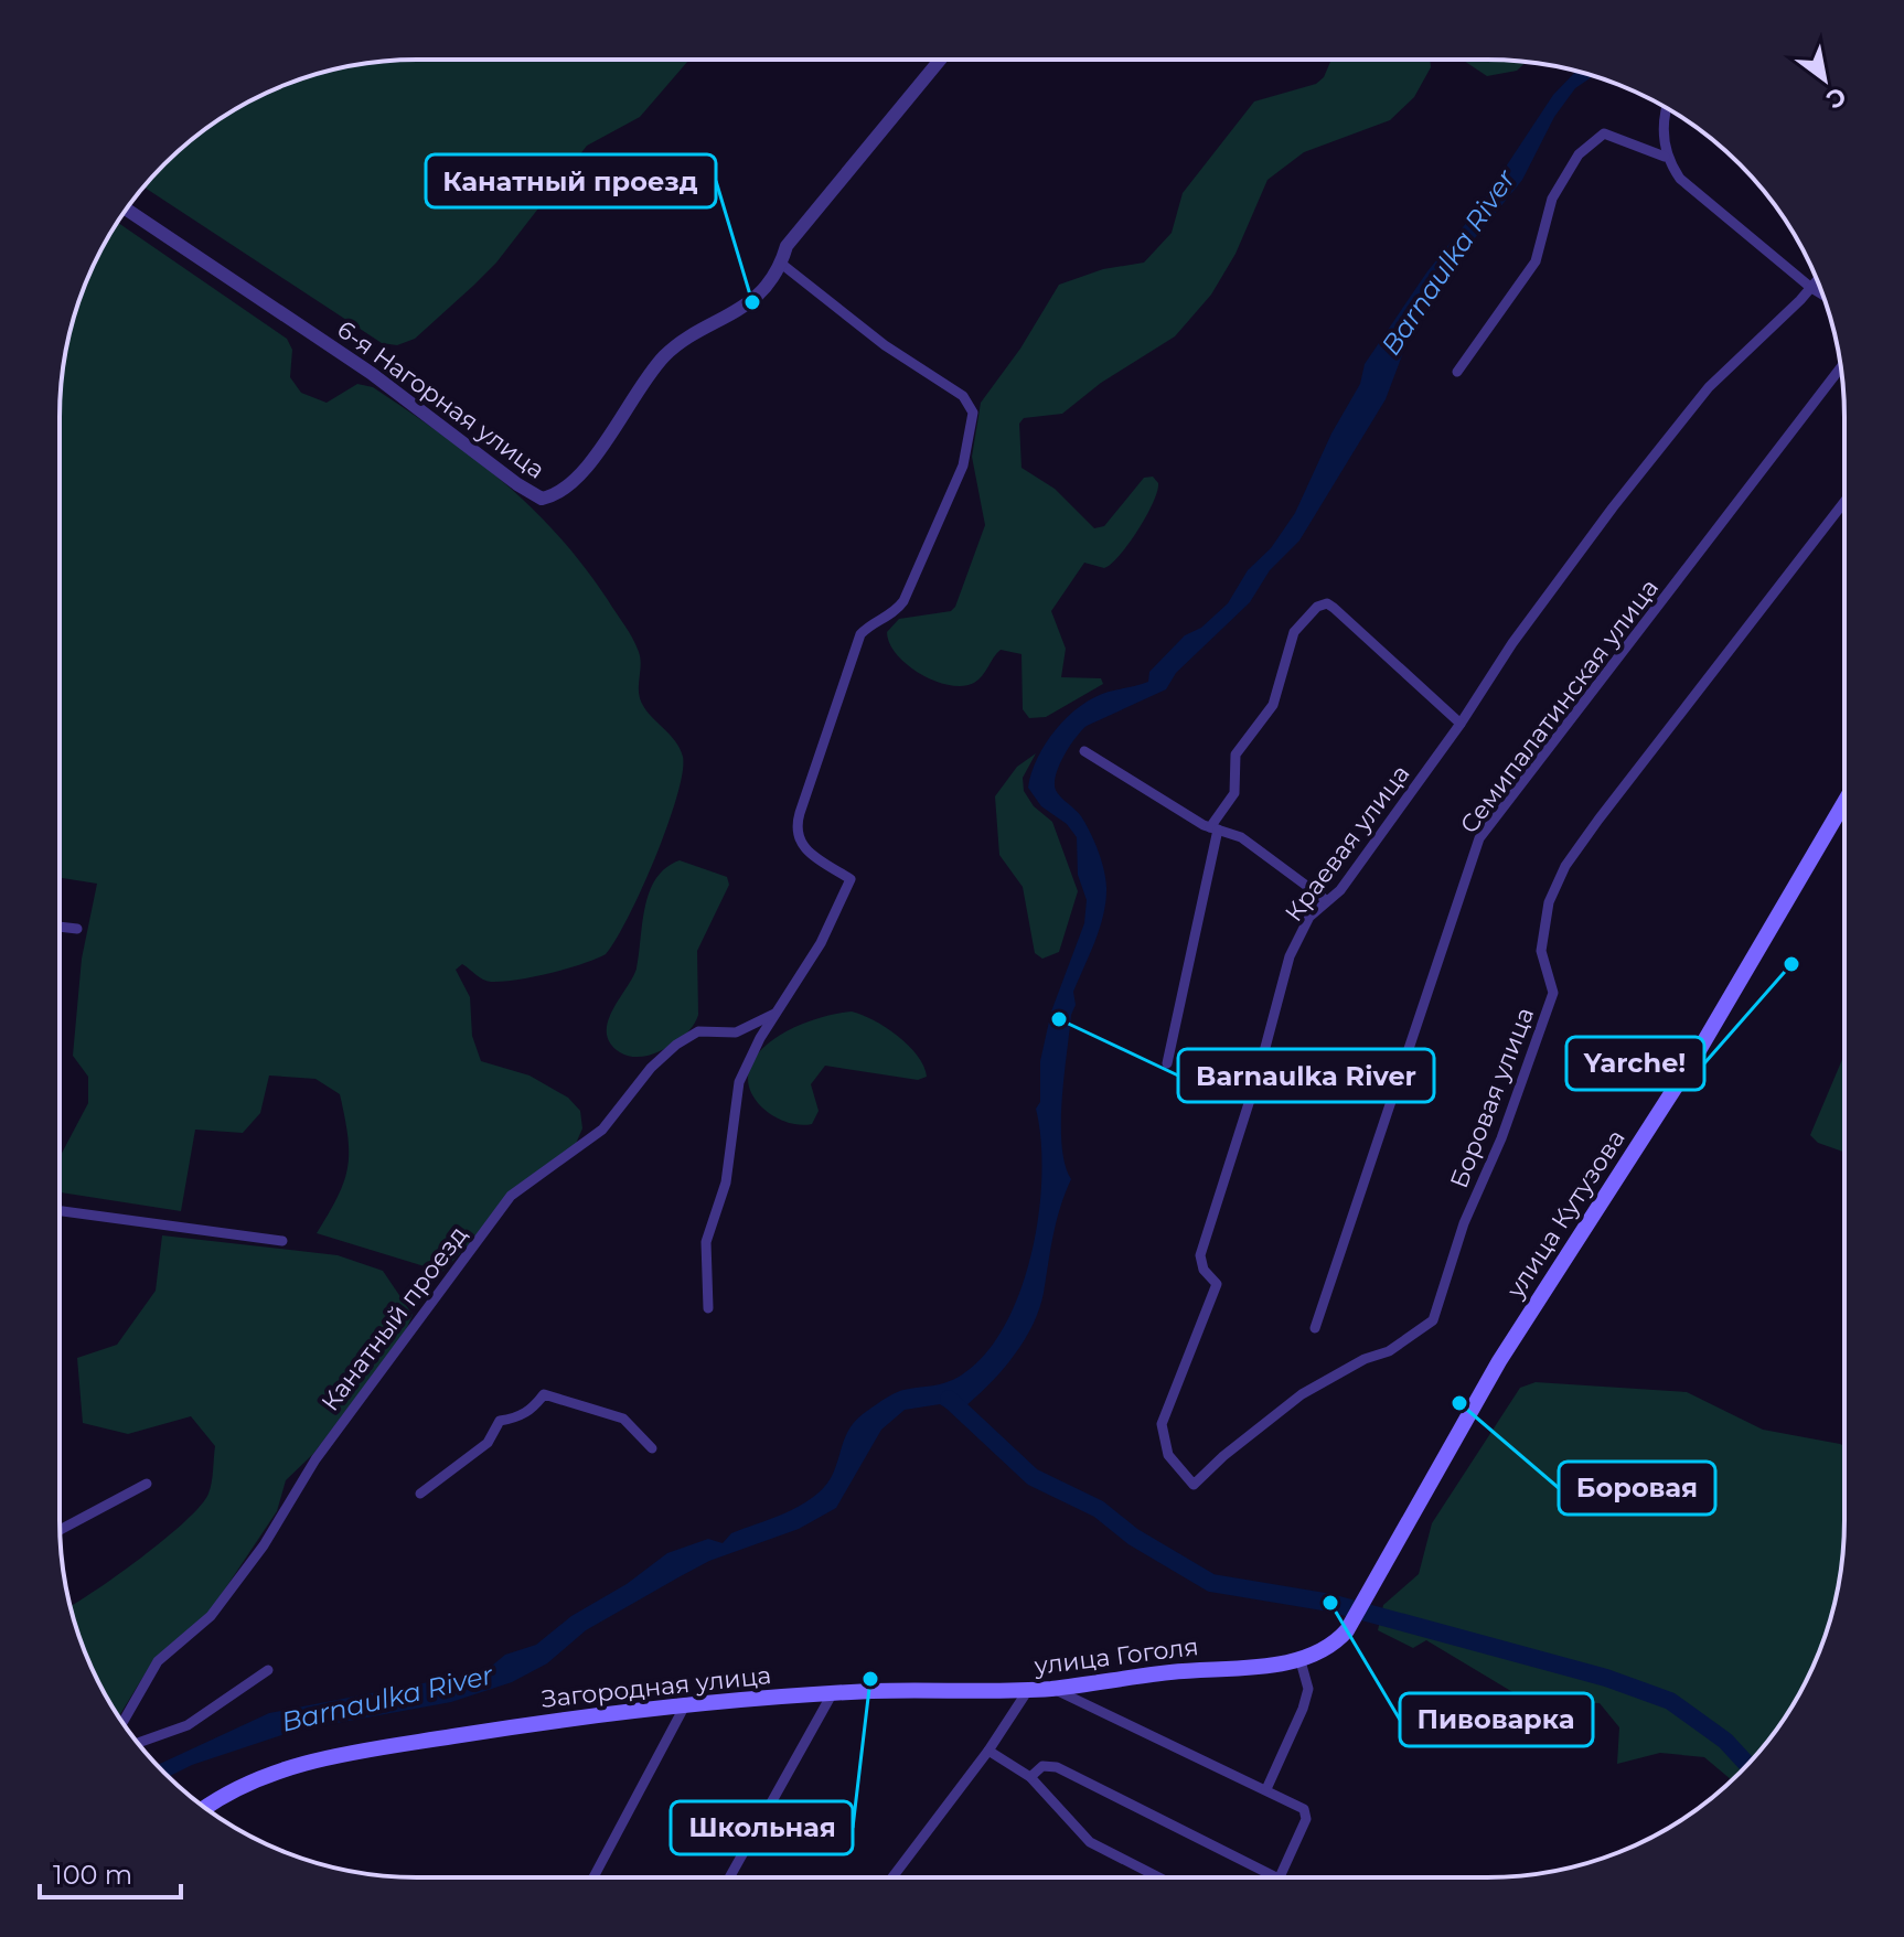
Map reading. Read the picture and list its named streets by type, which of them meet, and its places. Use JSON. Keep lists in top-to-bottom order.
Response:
{
  "streets": {
    "main road": ["улица Кутузова", "улица Гоголя", "Загородная улица"],
    "street": [
      "6-я Нагорная улица",
      "Семипалатинская улица",
      "Краевая улица",
      "Боровая улица",
      "Канатный проезд"
    ]
  },
  "crossings": [
    ["Краевая улица", "Боровая улица"],
    ["улица Кутузова", "улица Гоголя"],
    ["улица Гоголя", "Загородная улица"]
  ],
  "water": ["Barnaulka River"],
  "places": [
    "Канатный проезд",
    "Yarche!",
    "Barnaulka River",
    "Боровая",
    "Пивоварка",
    "Школьная"
  ],
  "scale_bar": "100 m",
  "north": "bottom right"
}
